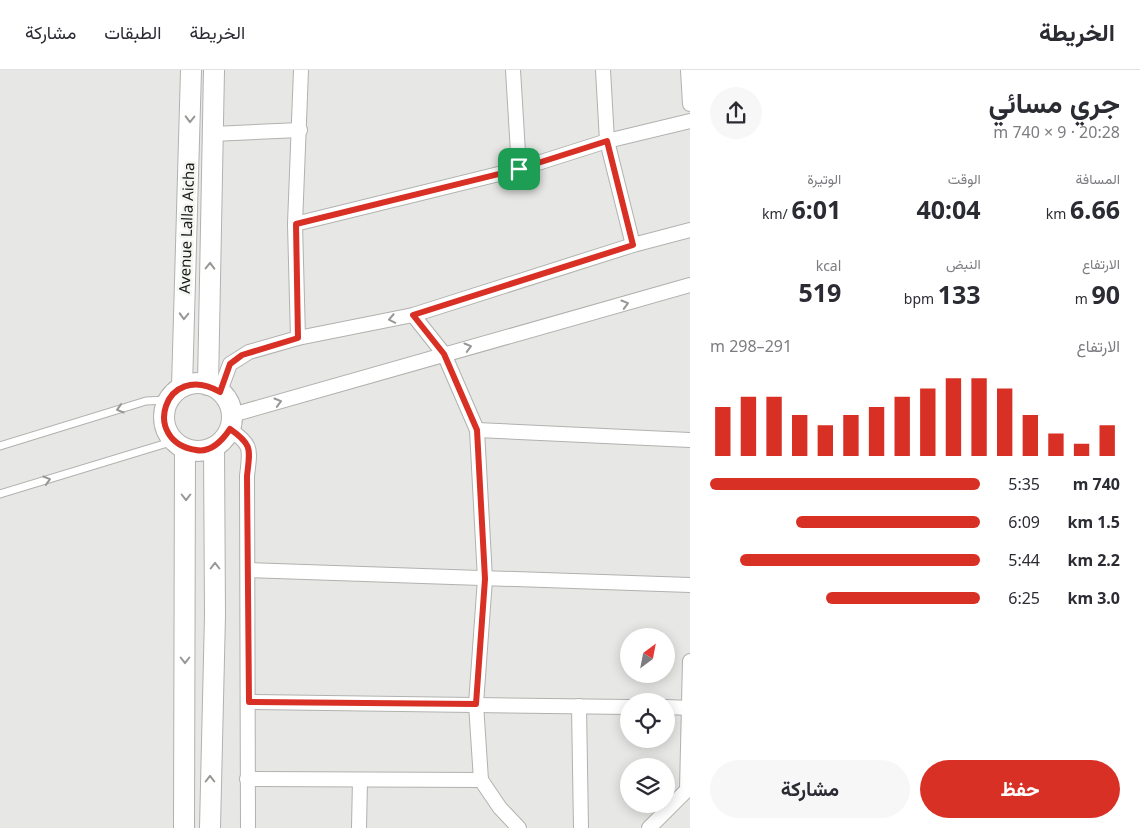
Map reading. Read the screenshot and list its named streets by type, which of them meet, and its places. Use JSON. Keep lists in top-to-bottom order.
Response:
{
  "streets": {
    "main road": ["Avenue Lalla Aicha"]
  },
  "north": "top right",
  "page": {
    "header": "الخريطة",
    "nav": ["الخريطة", "الطبقات", "مشاركة"],
    "heading": ["جري مسائي", "20:28 · 9 × 740 m"],
    "stats": [
      ["المسافة", "6.66 km"],
      ["الوقت", "40:04"],
      ["الوتيرة", "6:01 /km"],
      ["الارتفاع", "90 m"],
      ["النبض", "133 bpm"],
      ["kcal", "519"]
    ],
    "chart": ["الارتفاع", "291–298 m"],
    "list": [
      {
        "name": "740 m",
        "note": "5:35"
      },
      {
        "name": "1.5 km",
        "note": "6:09"
      },
      {
        "name": "2.2 km",
        "note": "5:44"
      },
      {
        "name": "3.0 km",
        "note": "6:25"
      }
    ],
    "buttons": ["حفظ", "مشاركة"]
  }
}
